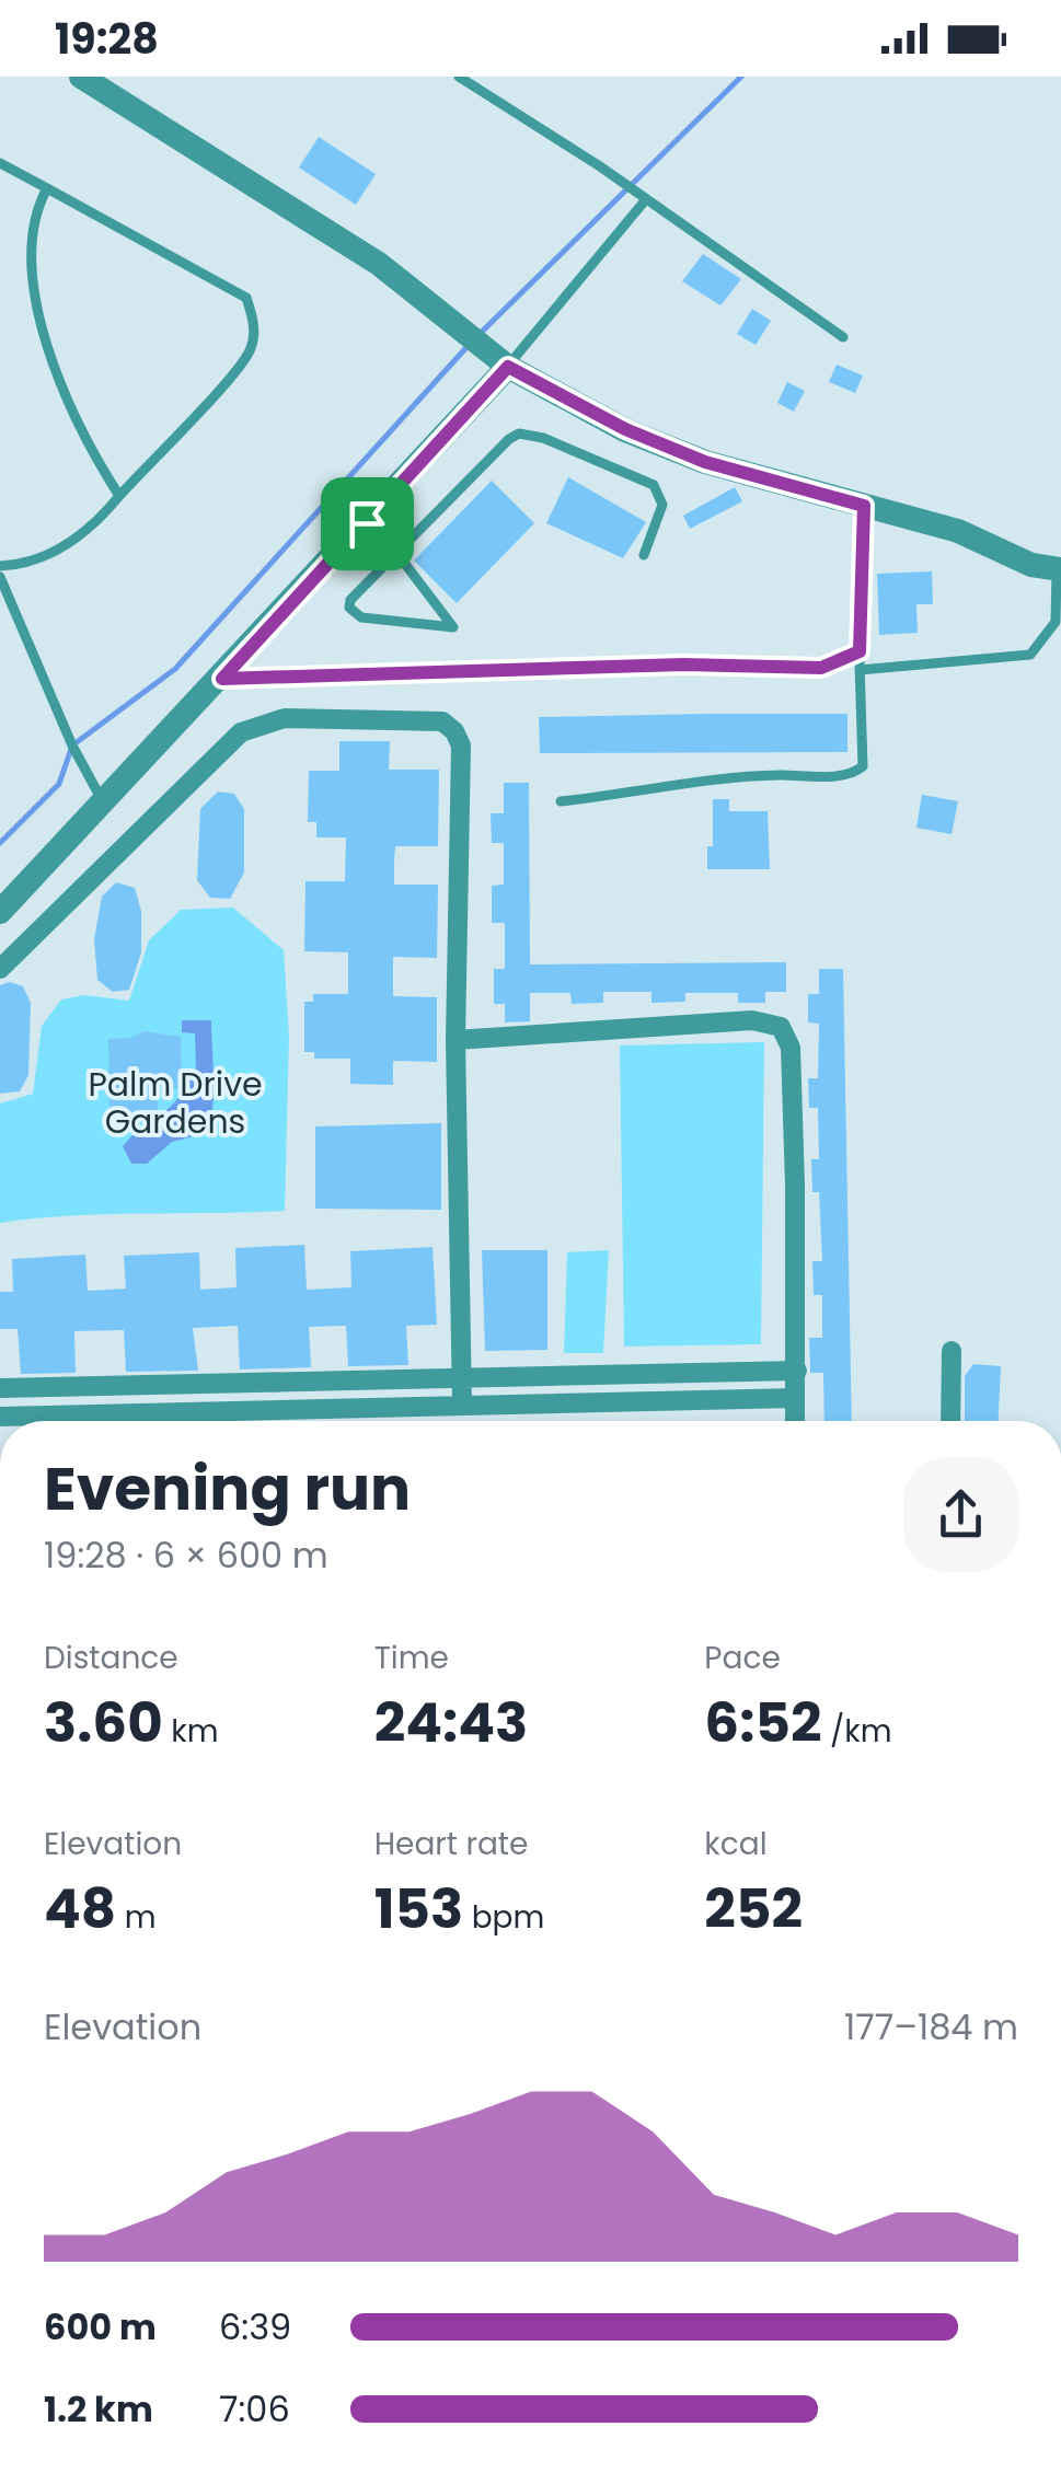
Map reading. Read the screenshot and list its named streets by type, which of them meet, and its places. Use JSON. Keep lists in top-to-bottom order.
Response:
{
  "parks": ["Palm Drive Gardens"],
  "page": {
    "status": "19:28",
    "heading": ["Evening run", "19:28 · 6 × 600 m"],
    "stats": [
      ["Distance", "3.60 km"],
      ["Time", "24:43"],
      ["Pace", "6:52 /km"],
      ["Elevation", "48 m"],
      ["Heart rate", "153 bpm"],
      ["kcal", "252"]
    ],
    "chart": ["Elevation", "177–184 m"],
    "list": [
      {
        "name": "600 m",
        "note": "6:39"
      },
      {
        "name": "1.2 km",
        "note": "7:06"
      }
    ]
  }
}
